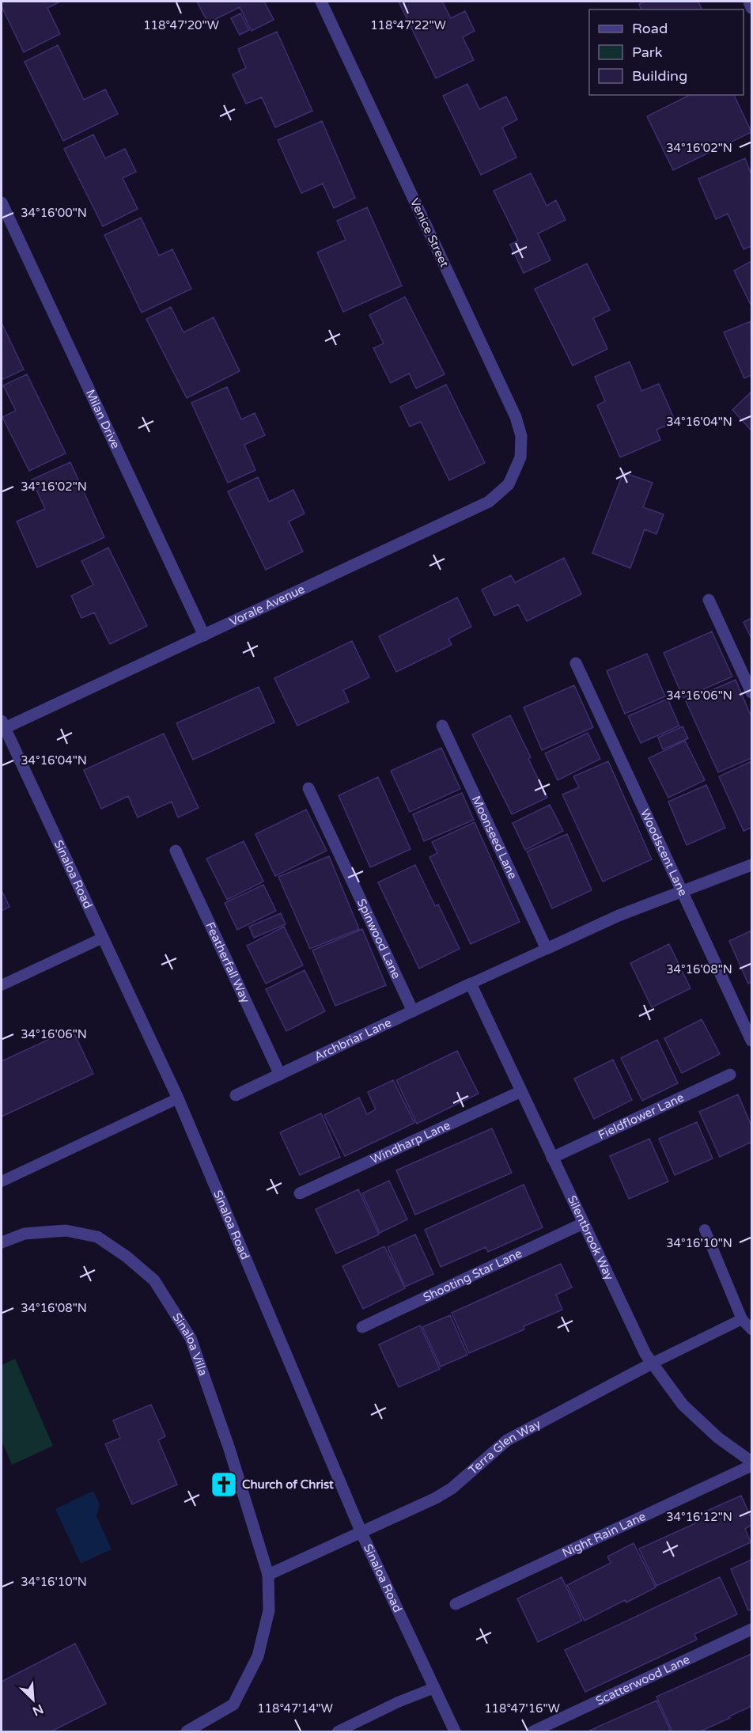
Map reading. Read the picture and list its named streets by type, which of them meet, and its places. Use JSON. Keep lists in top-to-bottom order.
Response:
{
  "streets": {
    "street": [
      "Venice Street",
      "Milan Drive",
      "Vorale Avenue",
      "Moonseed Lane",
      "Woodscent Lane",
      "Sinaloa Road",
      "Spinwood Lane",
      "Featherfall Way",
      "Archbriar Lane",
      "Fieldflower Lane",
      "Windharp Lane",
      "Silentbrook Way",
      "Shooting Star Lane",
      "Sinaloa Villa",
      "Terra Glen Way",
      "Night Rain Lane",
      "Scatterwood Lane"
    ]
  },
  "crossings": [
    ["Venice Street", "Vorale Avenue"],
    ["Milan Drive", "Vorale Avenue"],
    ["Vorale Avenue", "Sinaloa Road"],
    ["Sinaloa Road", "Terra Glen Way"],
    ["Spinwood Lane", "Archbriar Lane"],
    ["Featherfall Way", "Archbriar Lane"],
    ["Archbriar Lane", "Silentbrook Way"],
    ["Fieldflower Lane", "Silentbrook Way"],
    ["Windharp Lane", "Silentbrook Way"],
    ["Silentbrook Way", "Shooting Star Lane"],
    ["Silentbrook Way", "Terra Glen Way"],
    ["Sinaloa Villa", "Terra Glen Way"]
  ],
  "places": {
    "church": ["Church of Christ"]
  },
  "legend": ["Road", "Park", "Building"],
  "north": "bottom right",
  "coordinates": [
    "118°47'20\"W",
    "118°47'22\"W",
    "34°16'02\"N",
    "34°16'00\"N",
    "34°16'04\"N",
    "34°16'06\"N",
    "34°16'08\"N",
    "34°16'10\"N",
    "34°16'12\"N",
    "118°47'14\"W",
    "118°47'16\"W"
  ]
}
